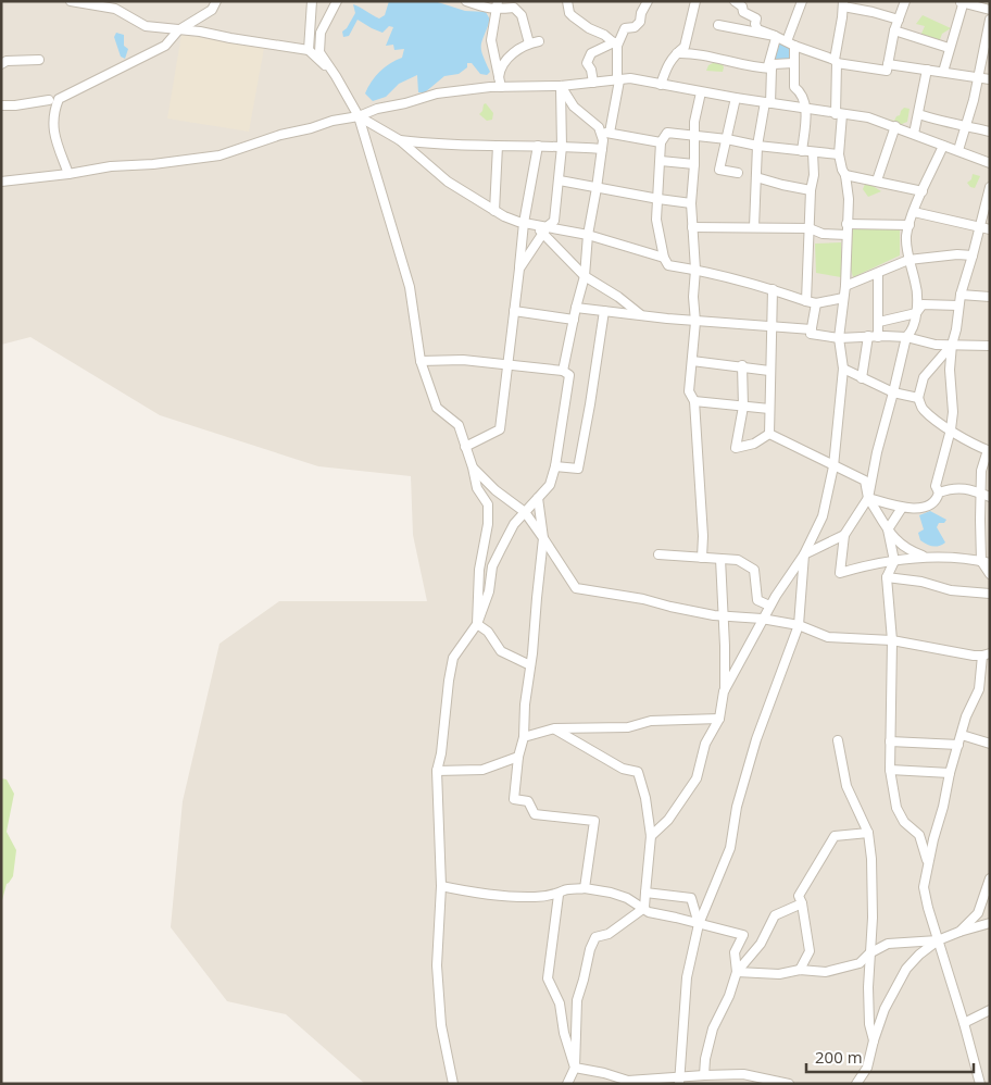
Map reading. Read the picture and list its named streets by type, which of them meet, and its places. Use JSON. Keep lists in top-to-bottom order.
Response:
{
  "scale_bar": "200 m"
}
